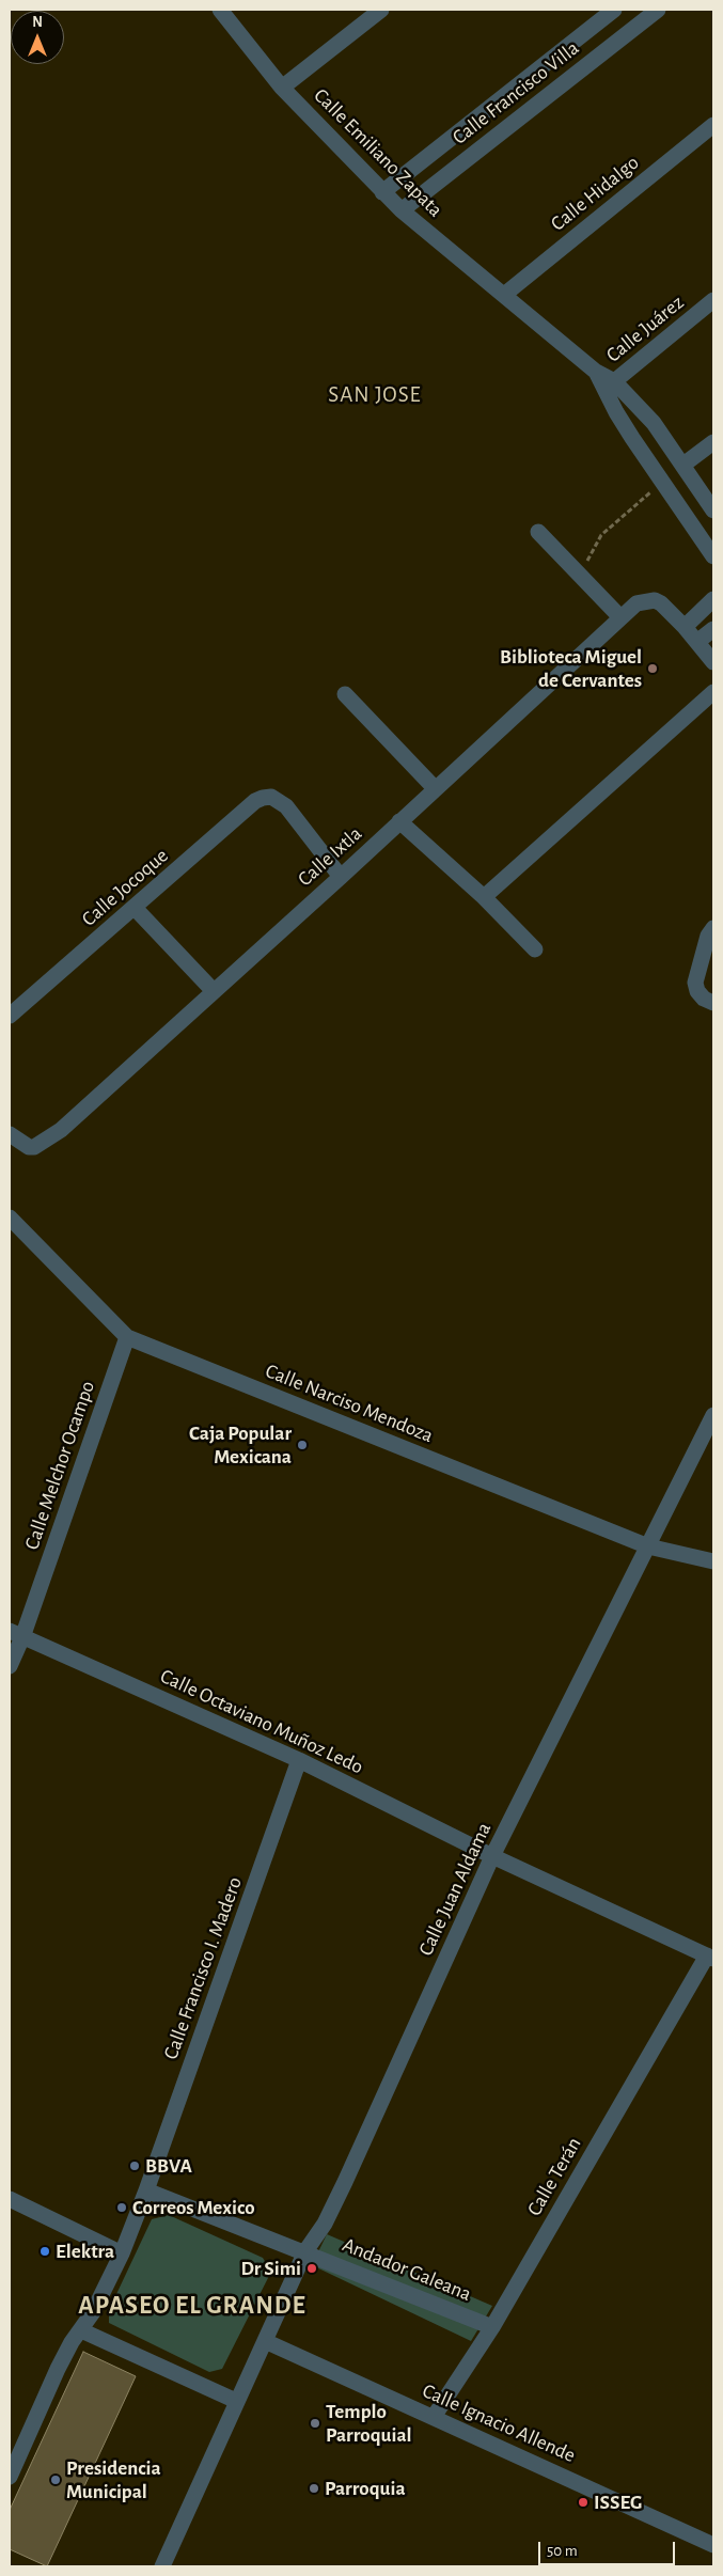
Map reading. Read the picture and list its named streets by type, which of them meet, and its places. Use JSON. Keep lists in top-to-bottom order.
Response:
{
  "streets": {
    "street": [
      "Calle Francisco Villa",
      "Calle Emiliano Zapata",
      "Calle Hidalgo",
      "Calle Juárez",
      "Calle Ixtla",
      "Calle Jocoque",
      "Calle Narciso Mendoza",
      "Calle Melchor Ocampo",
      "Calle Octaviano Muñoz Ledo",
      "Calle Juan Aldama",
      "Calle Francisco I. Madero",
      "Calle Terán",
      "Andador Galeana",
      "Calle Ignacio Allende"
    ]
  },
  "crossings": [
    ["Calle Francisco Villa", "Calle Emiliano Zapata"],
    ["Calle Emiliano Zapata", "Calle Hidalgo"],
    ["Calle Emiliano Zapata", "Calle Juárez"],
    ["Calle Ixtla", "Calle Jocoque"],
    ["Calle Narciso Mendoza", "Calle Melchor Ocampo"],
    ["Calle Narciso Mendoza", "Calle Juan Aldama"],
    ["Calle Melchor Ocampo", "Calle Octaviano Muñoz Ledo"],
    ["Calle Octaviano Muñoz Ledo", "Calle Juan Aldama"],
    ["Calle Octaviano Muñoz Ledo", "Calle Francisco I. Madero"],
    ["Calle Octaviano Muñoz Ledo", "Calle Terán"],
    ["Calle Juan Aldama", "Andador Galeana"],
    ["Calle Juan Aldama", "Calle Ignacio Allende"],
    ["Calle Francisco I. Madero", "Andador Galeana"],
    ["Calle Terán", "Andador Galeana"],
    ["Calle Terán", "Calle Ignacio Allende"]
  ],
  "districts": ["SAN JOSE", "APASEO EL GRANDE"],
  "places": [
    "Biblioteca Miguel de Cervantes",
    "Caja Popular Mexicana",
    "BBVA",
    "Correos Mexico",
    "Elektra",
    "Dr Simi",
    "Templo Parroquial",
    "Presidencia Municipal",
    "Parroquia",
    "ISSEG"
  ],
  "scale_bar": "50 m",
  "north": "top"
}
